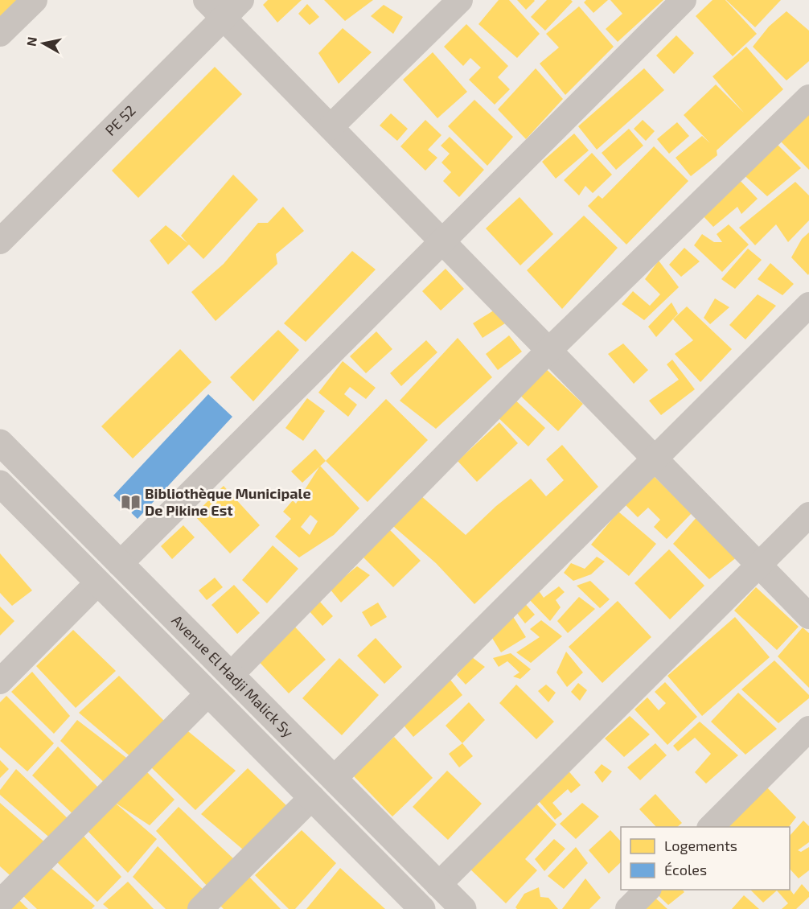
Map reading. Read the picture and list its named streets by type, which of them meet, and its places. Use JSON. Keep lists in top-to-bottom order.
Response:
{
  "streets": {
    "street": ["PE 52", "Avenue El Hadji Malick Sy"]
  },
  "places": {
    "library": ["Bibliothèque Municipale De Pikine Est"]
  },
  "legend": ["Logements", "Écoles"],
  "north": "left"
}
